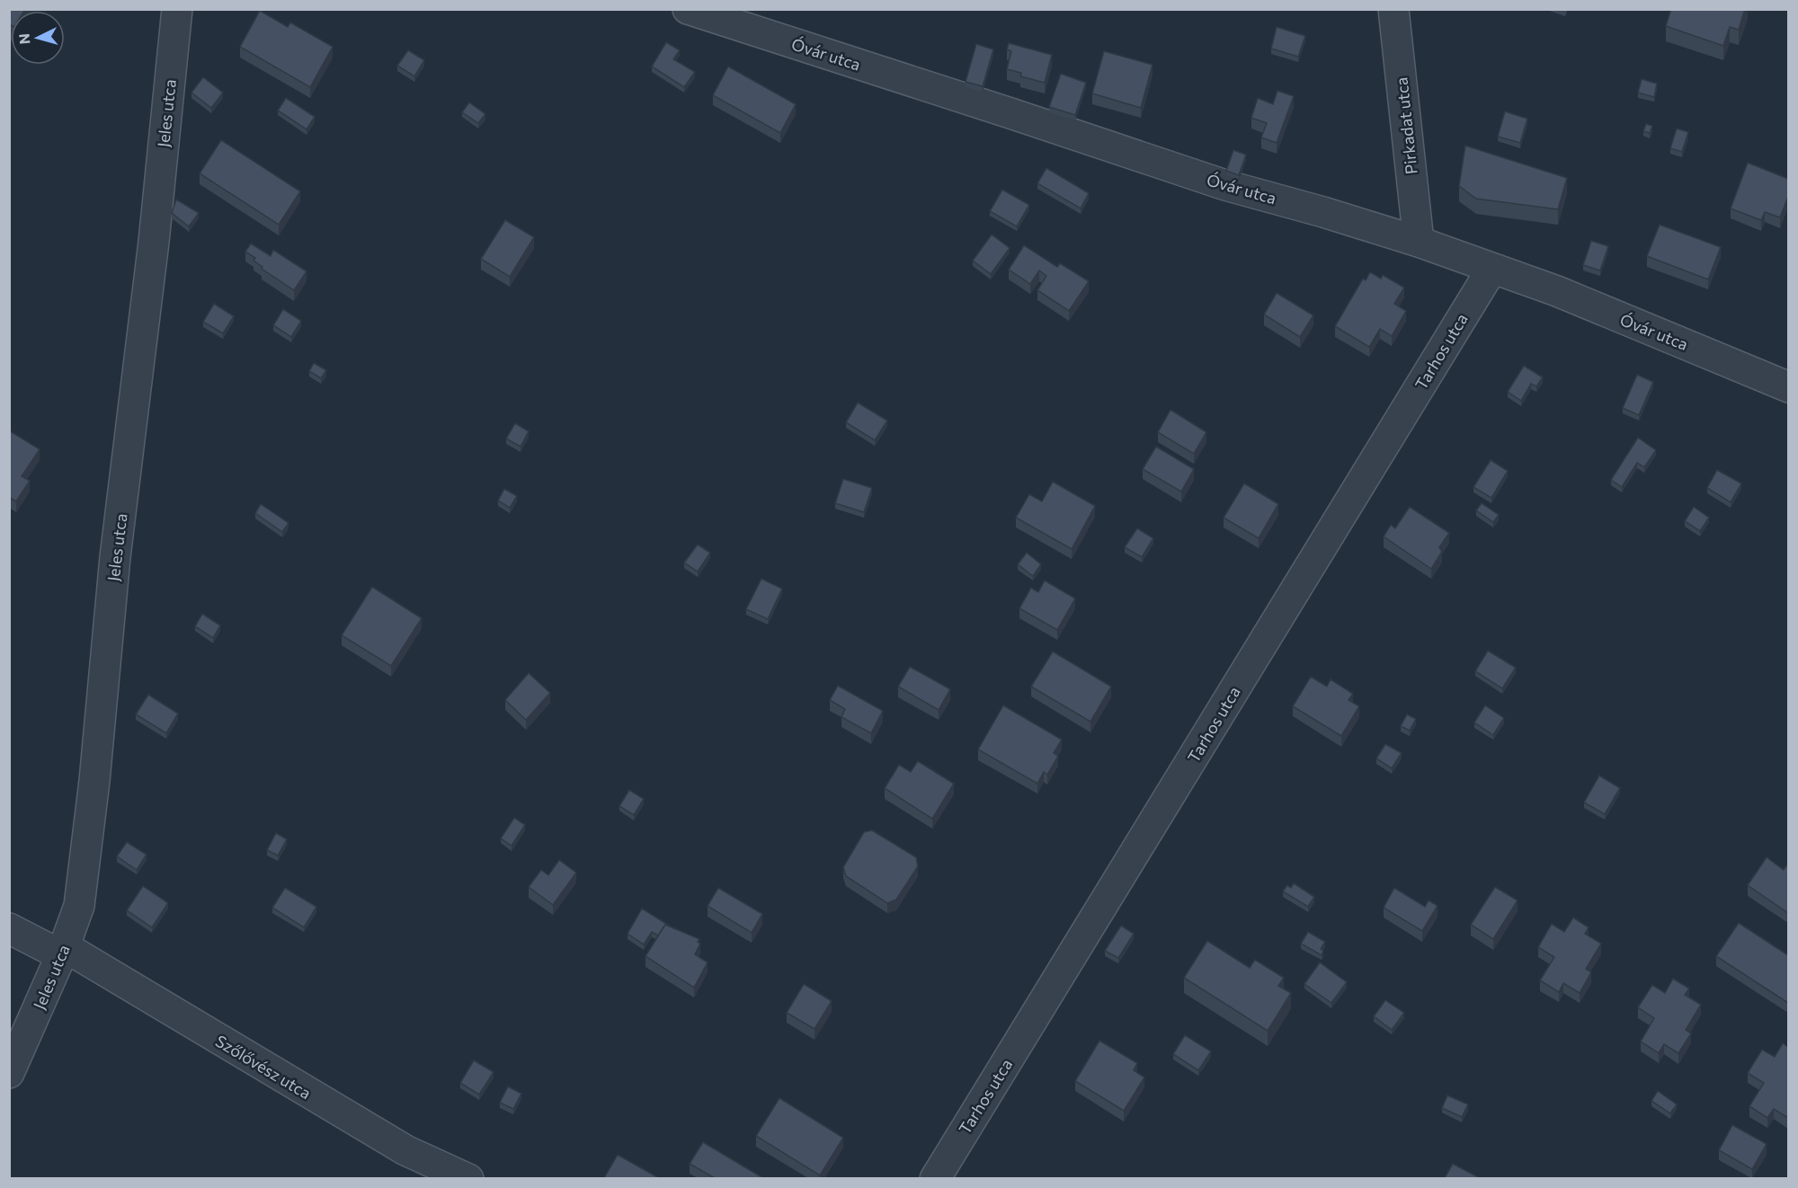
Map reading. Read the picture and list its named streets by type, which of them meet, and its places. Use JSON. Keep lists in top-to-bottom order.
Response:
{
  "streets": {
    "street": [
      "Óvár utca",
      "Jeles utca",
      "Pirkadat utca",
      "Tarhos utca",
      "Szőlővész utca"
    ]
  },
  "crossings": [
    ["Óvár utca", "Pirkadat utca"],
    ["Óvár utca", "Tarhos utca"],
    ["Jeles utca", "Szőlővész utca"]
  ],
  "north": "left"
}
